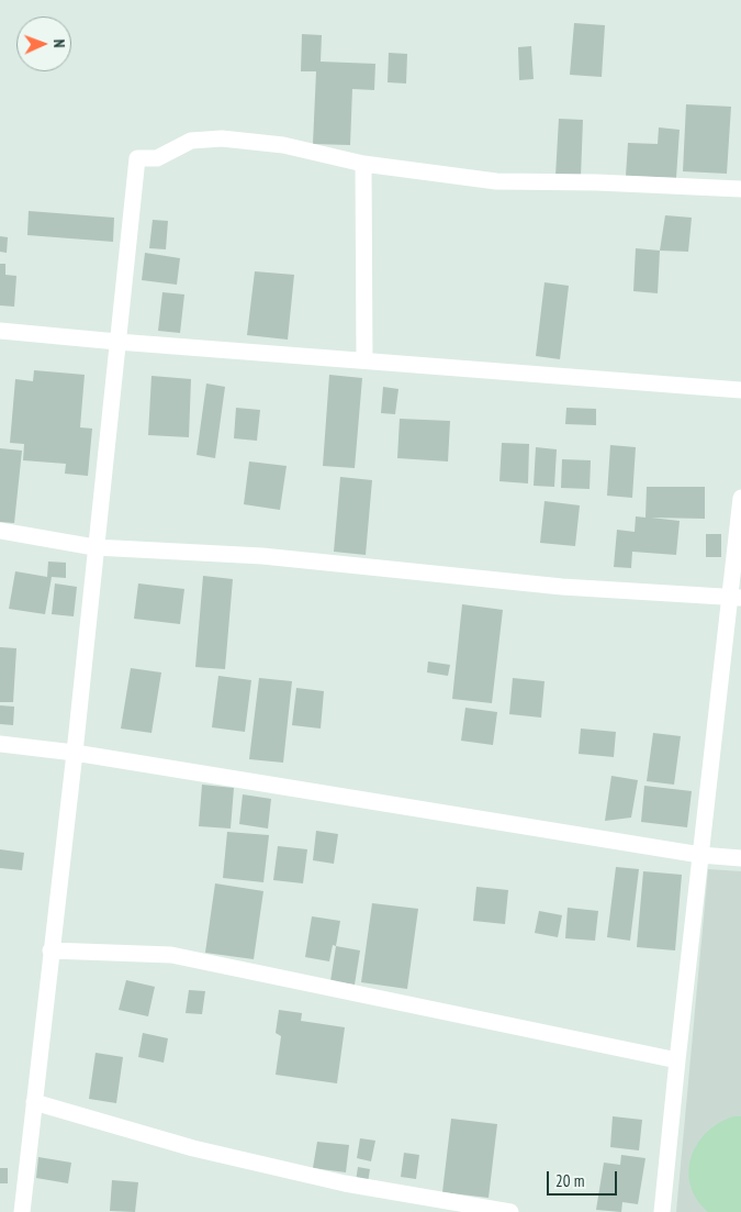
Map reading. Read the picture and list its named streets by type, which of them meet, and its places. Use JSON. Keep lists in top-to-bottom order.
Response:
{
  "scale_bar": "20 m",
  "north": "right"
}
